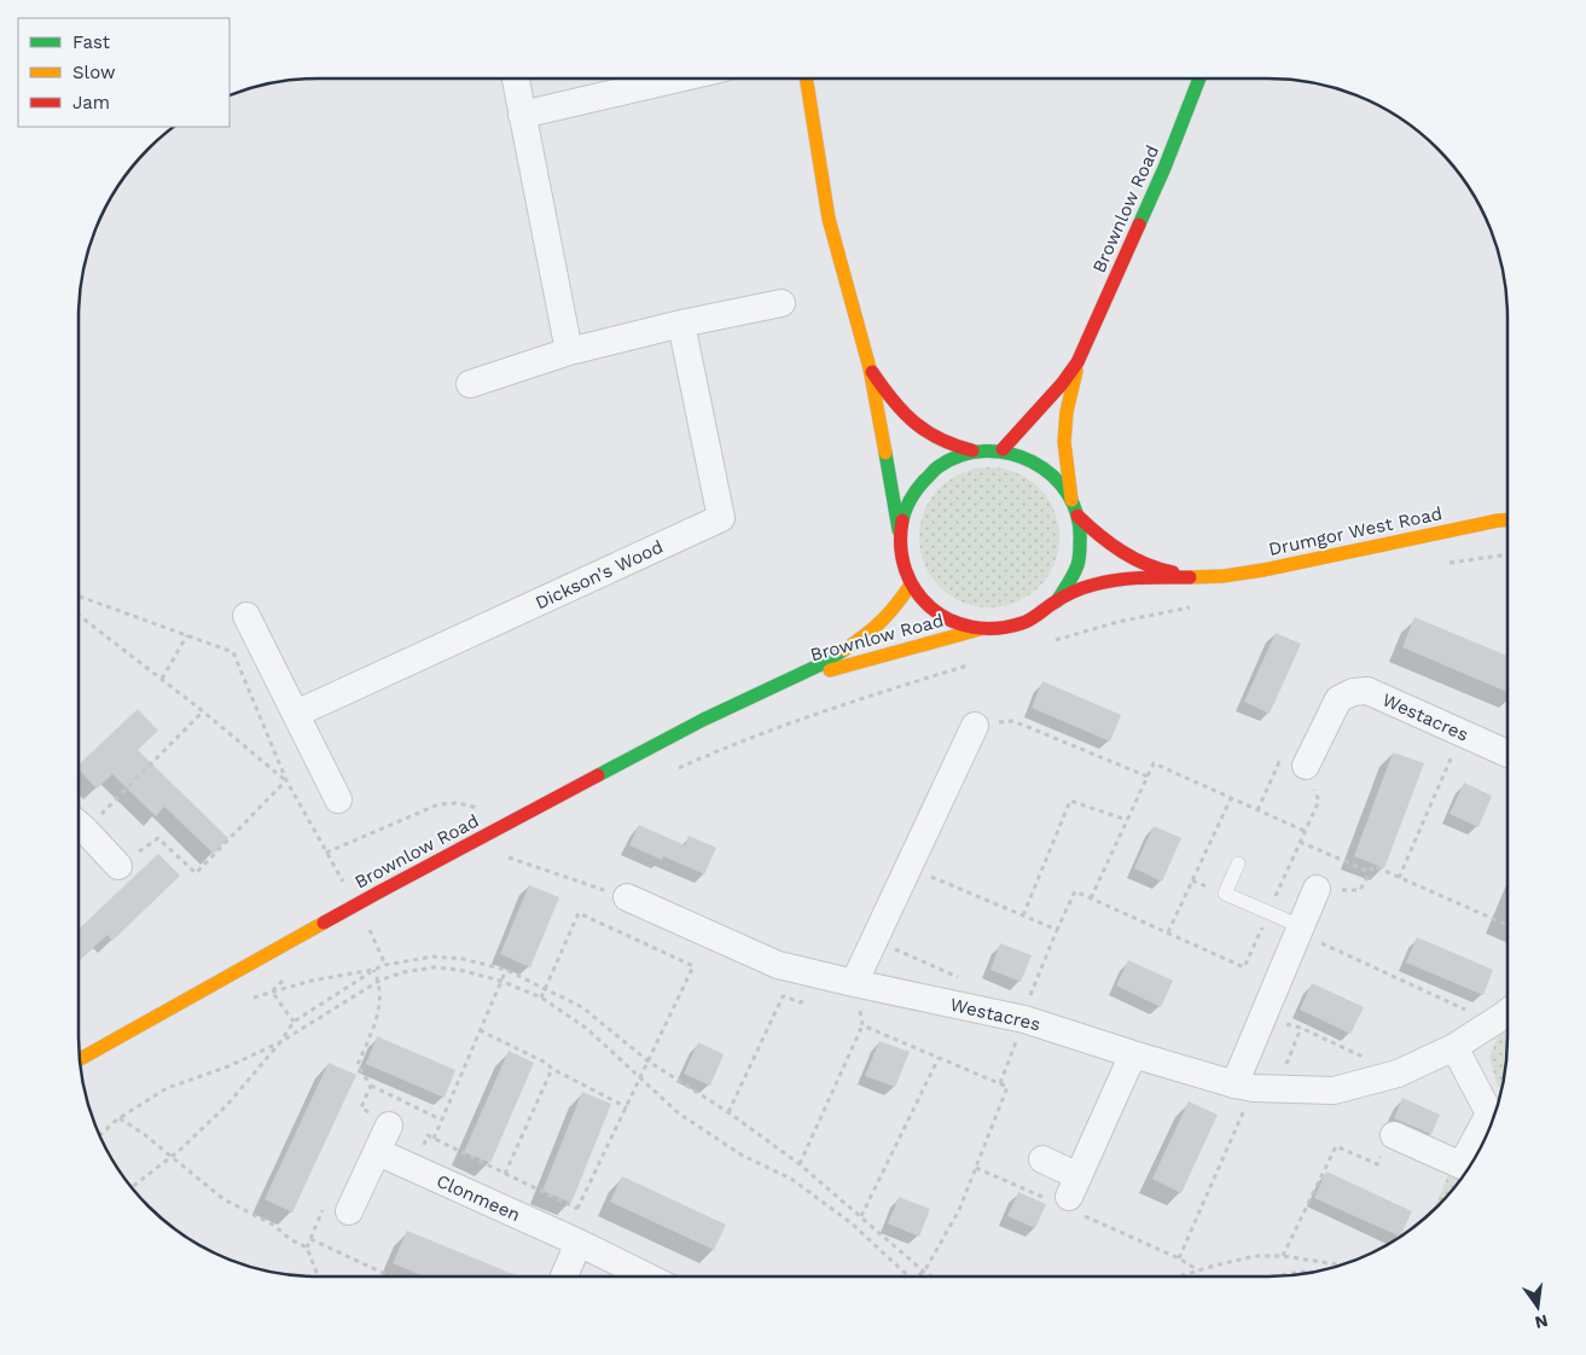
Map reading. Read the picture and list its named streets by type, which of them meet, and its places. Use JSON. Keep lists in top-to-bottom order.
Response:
{
  "streets": {
    "main road": ["Brownlow Road", "Drumgor West Road"],
    "street": ["Dickson's Wood", "Westacres", "Clonmeen"]
  },
  "crossings": [
    ["Brownlow Road", "Drumgor West Road"]
  ],
  "legend": ["Fast", "Slow", "Jam"],
  "north": "bottom"
}
